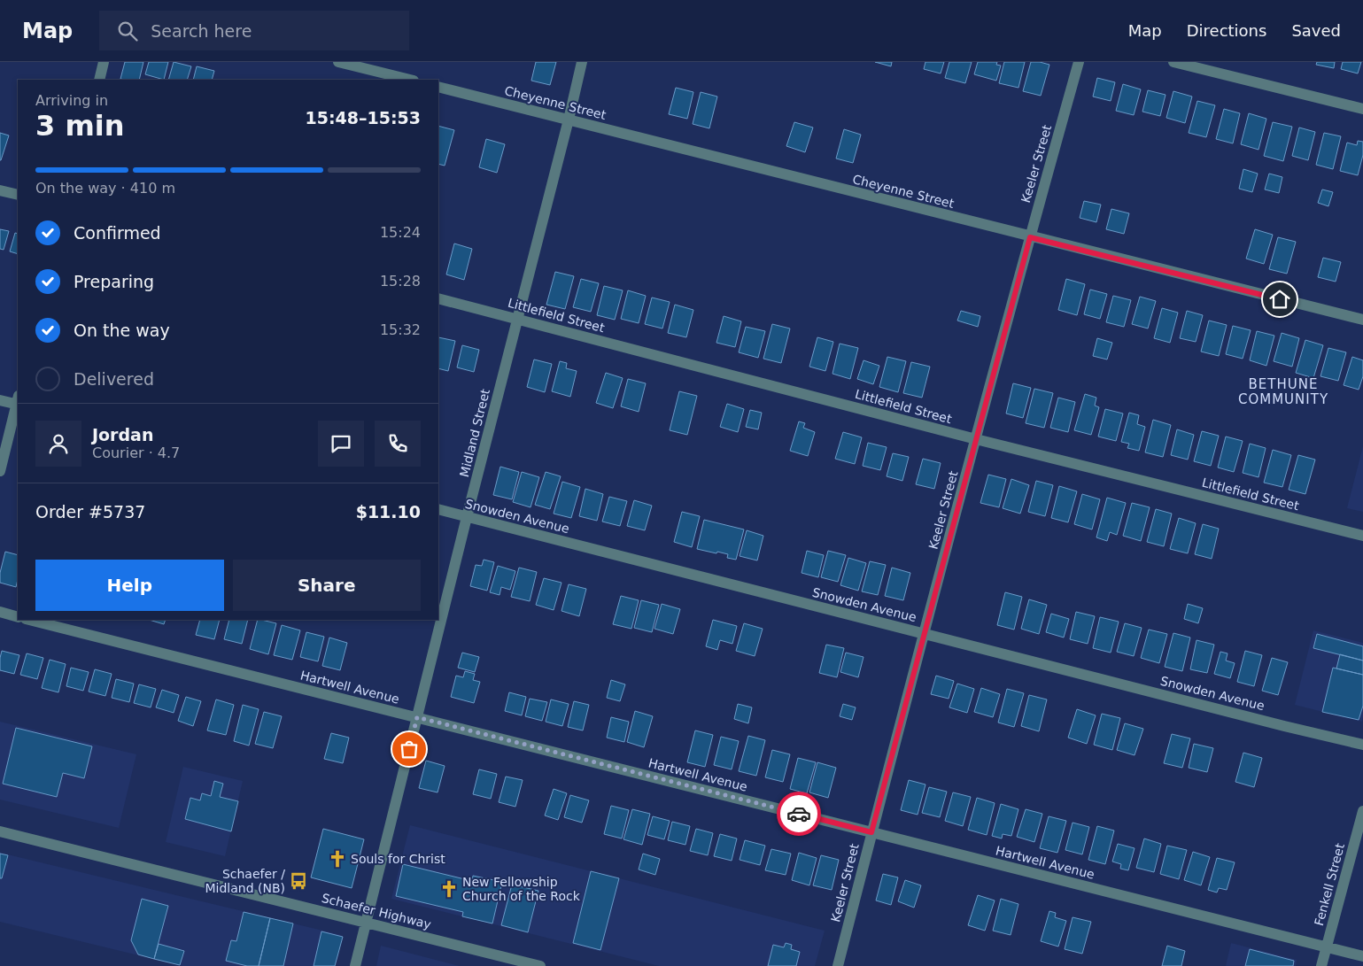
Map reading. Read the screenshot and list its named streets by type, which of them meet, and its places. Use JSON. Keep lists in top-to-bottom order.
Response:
{
  "streets": {
    "street": [
      "Cheyenne Street",
      "Keeler Street",
      "Littlefield Street",
      "Midland Street",
      "Snowden Avenue",
      "Hartwell Avenue",
      "Fenkell Street",
      "Schaefer Highway"
    ]
  },
  "crossings": [
    ["Cheyenne Street", "Keeler Street"],
    ["Cheyenne Street", "Midland Street"],
    ["Keeler Street", "Littlefield Street"],
    ["Keeler Street", "Snowden Avenue"],
    ["Keeler Street", "Hartwell Avenue"],
    ["Littlefield Street", "Midland Street"],
    ["Midland Street", "Snowden Avenue"],
    ["Midland Street", "Hartwell Avenue"],
    ["Midland Street", "Schaefer Highway"],
    ["Hartwell Avenue", "Fenkell Street"]
  ],
  "districts": ["BETHUNE COMMUNITY"],
  "places": {
    "church": ["Souls for Christ", "New Fellowship Church of the Rock"],
    "bus stop": ["Schaefer / Midland (NB)"]
  },
  "page": {
    "header": "Map",
    "search": "Search here",
    "nav": ["Map", "Directions", "Saved"],
    "heading": ["3 min", "Arriving in", "15:48–15:53"],
    "panel": [
      "Jordan",
      "Courier · 4.7",
      "Order #5737",
      "$11.10"
    ],
    "bar": "On the way · 410 m",
    "list": [
      ["Confirmed", "15:24"],
      ["Preparing", "15:28"],
      ["On the way", "15:32"],
      "Delivered"
    ],
    "buttons": ["Help", "Share"]
  }
}
